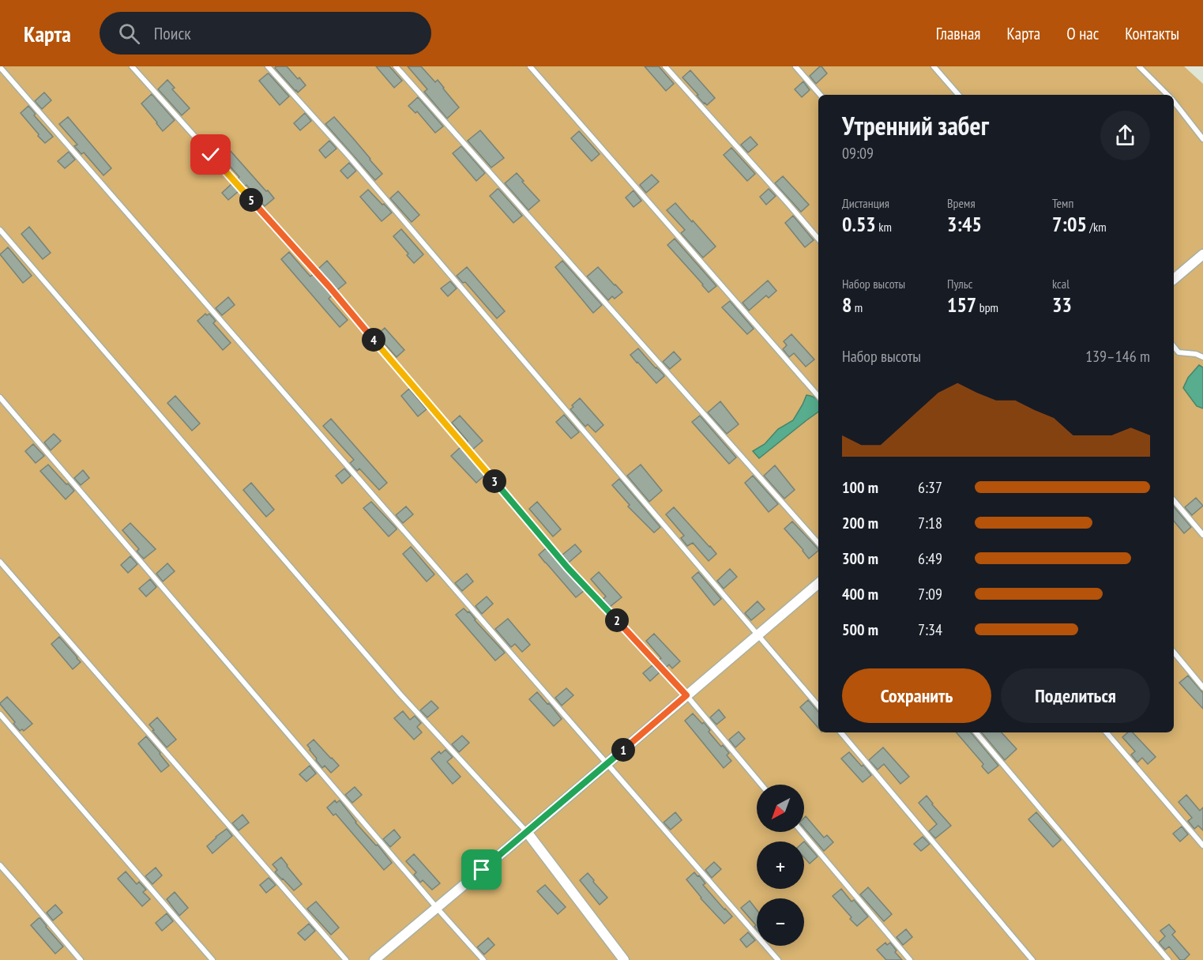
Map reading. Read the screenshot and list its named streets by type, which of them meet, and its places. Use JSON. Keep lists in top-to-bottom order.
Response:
{
  "north": "bottom left",
  "page": {
    "header": "Карта",
    "search": "Поиск",
    "nav": [
      "Главная",
      "Карта",
      "О нас",
      "Контакты"
    ],
    "heading": ["Утренний забег", "09:09"],
    "stats": [
      ["Дистанция", "0.53 km"],
      ["Время", "3:45"],
      ["Темп", "7:05 /km"],
      ["Набор высоты", "8 m"],
      ["Пульс", "157 bpm"],
      ["kcal", "33"]
    ],
    "pins": [
      "5",
      "4",
      "3",
      "2",
      "1"
    ],
    "chart": ["Набор высоты", "139–146 m"],
    "list": [
      {
        "name": "100 m",
        "note": "6:37"
      },
      {
        "name": "200 m",
        "note": "7:18"
      },
      {
        "name": "300 m",
        "note": "6:49"
      },
      {
        "name": "400 m",
        "note": "7:09"
      },
      {
        "name": "500 m",
        "note": "7:34"
      }
    ],
    "buttons": ["Сохранить", "Поделиться"],
    "map_buttons": ["+", "−"]
  }
}
